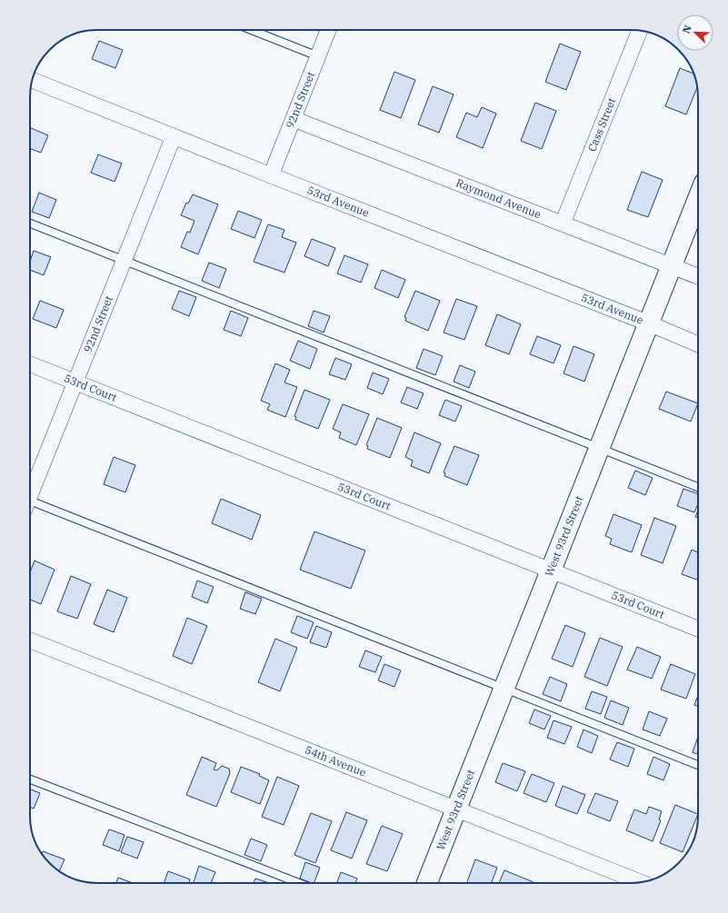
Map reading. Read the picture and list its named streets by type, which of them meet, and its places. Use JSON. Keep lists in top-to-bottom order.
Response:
{
  "streets": {
    "main road": ["West 93rd Street"],
    "street": [
      "92nd Street",
      "Cass Street",
      "Raymond Avenue",
      "53rd Avenue",
      "53rd Court",
      "54th Avenue"
    ]
  },
  "crossings": [
    ["92nd Street", "Raymond Avenue"],
    ["92nd Street", "53rd Avenue"],
    ["92nd Street", "53rd Court"],
    ["Cass Street", "Raymond Avenue"],
    ["Raymond Avenue", "West 93rd Street"],
    ["53rd Avenue", "West 93rd Street"],
    ["53rd Court", "West 93rd Street"],
    ["West 93rd Street", "54th Avenue"]
  ],
  "north": "top left"
}
